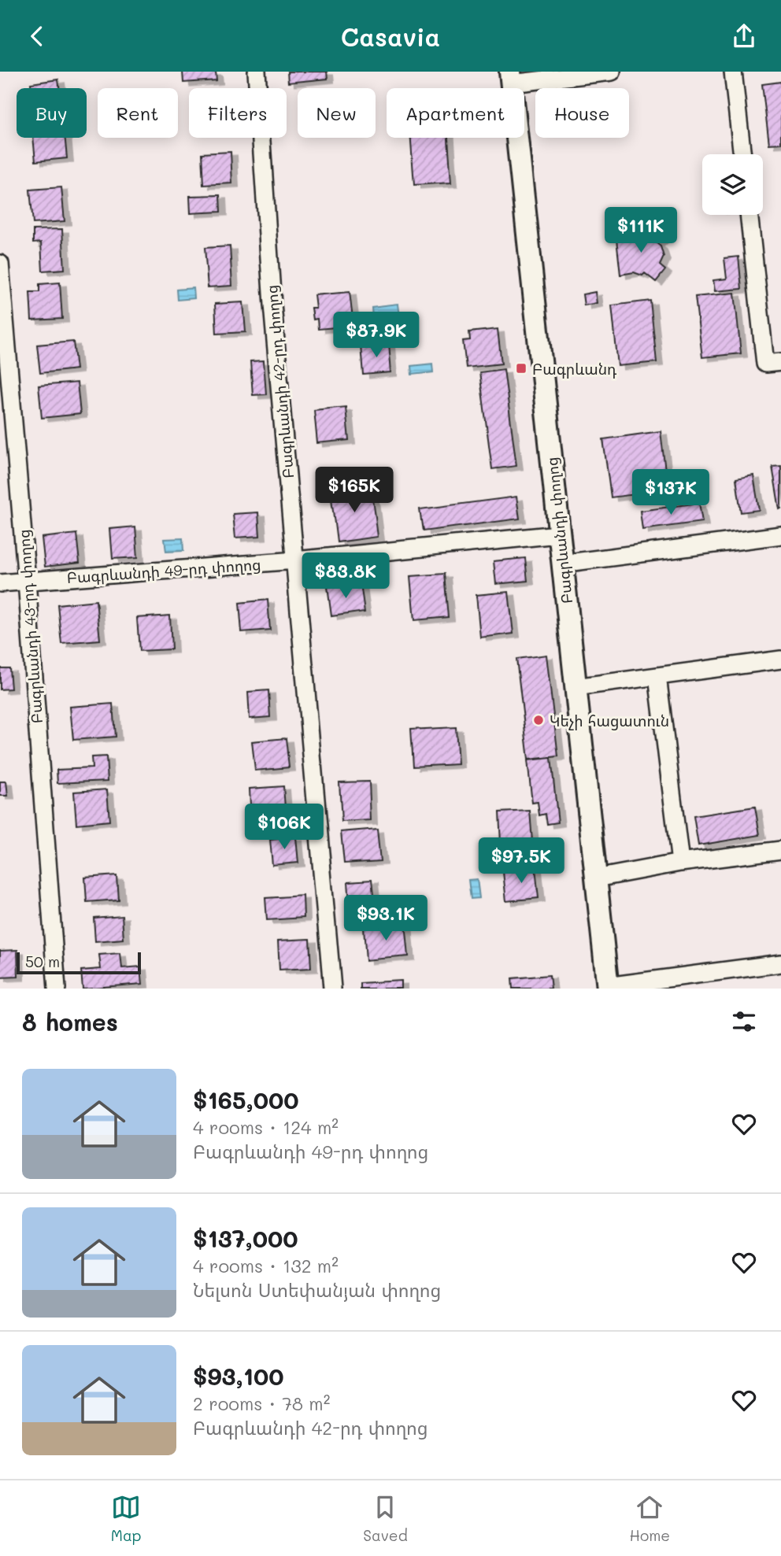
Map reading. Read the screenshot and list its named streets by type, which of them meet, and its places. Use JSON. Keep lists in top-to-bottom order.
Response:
{
  "streets": {
    "main road": ["Բագրևանդի փողոց"],
    "street": ["Բագրևանդի 42-րդ փողոց", "Բագրևանդի 49-րդ փողոց", "Բագրևանդի 43-րդ փողոց"]
  },
  "crossings": [
    ["Բագրևանդի 42-րդ փողոց", "Բագրևանդի 49-րդ փողոց"],
    ["Բագրևանդի փողոց", "Բագրևանդի 49-րդ փողոց"],
    ["Բագրևանդի 49-րդ փողոց", "Բագրևանդի 43-րդ փողոց"]
  ],
  "places": {
    "transit": ["Բագրևանդ"],
    "other": ["Կեչի հացատուն"]
  },
  "scale_bar": "50 m",
  "page": {
    "header": "Casavia",
    "chip": [
      "Buy",
      "Rent",
      "Filters",
      "New",
      "Apartment",
      "House"
    ],
    "price": [
      "$111K",
      "$87.9K",
      "$165K",
      "$137K",
      "$83.8K",
      "$106K",
      "$97.5K",
      "$93.1K"
    ],
    "scale": "50 m",
    "heading": "8 homes",
    "list": [
      {
        "name": "$165,000",
        "note": "4 rooms · 124 m² · Բագրևանդի 49-րդ փողոց"
      },
      {
        "name": "$137,000",
        "note": "4 rooms · 132 m² · Նելսոն Ստեփանյան փողոց"
      },
      {
        "name": "$93,100",
        "note": "2 rooms · 78 m² · Բագրևանդի 42-րդ փողոց"
      }
    ],
    "tabs": ["Map", "Saved", "Home"]
  }
}
